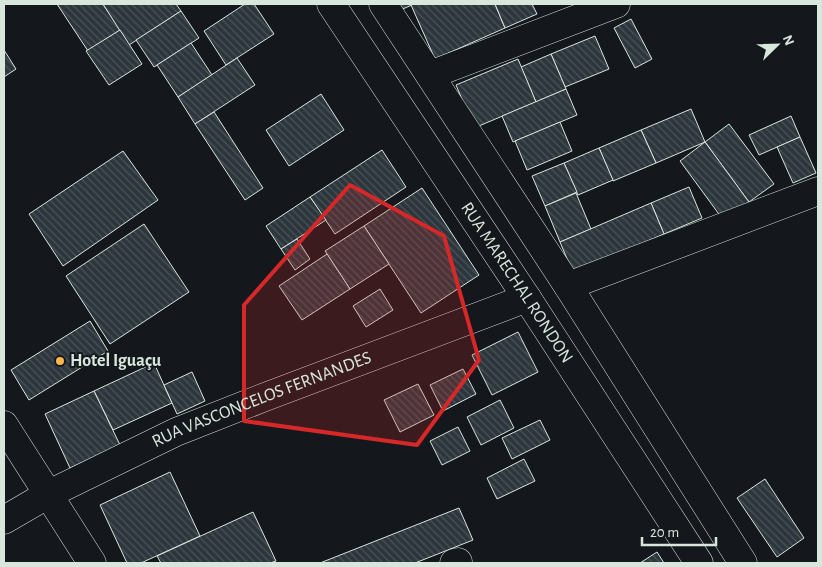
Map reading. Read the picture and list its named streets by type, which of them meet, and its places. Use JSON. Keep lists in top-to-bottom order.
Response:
{
  "streets": {
    "street": ["RUA MARECHAL RONDON", "RUA VASCONCELOS FERNANDES"]
  },
  "crossings": [
    ["RUA MARECHAL RONDON", "RUA VASCONCELOS FERNANDES"]
  ],
  "places": ["Hotel Iguaçu"],
  "scale_bar": "20 m",
  "north": "top right"
}
